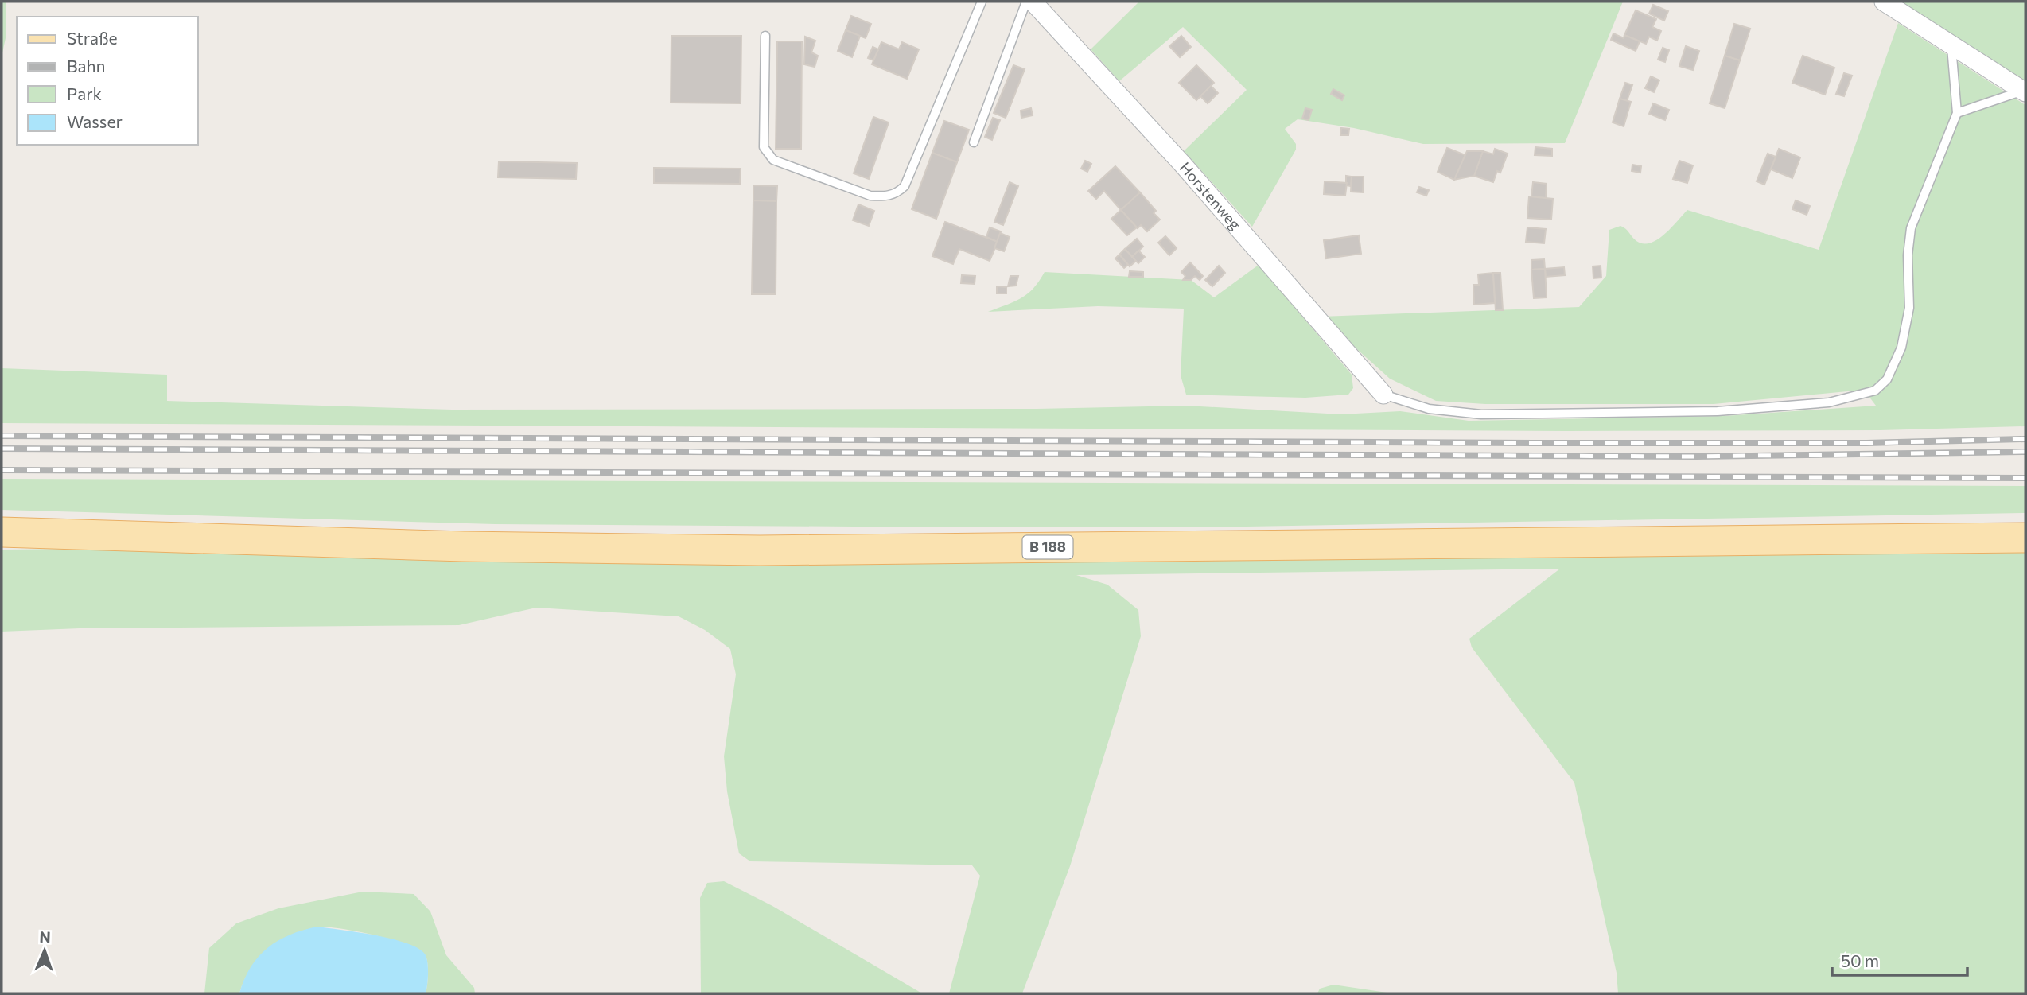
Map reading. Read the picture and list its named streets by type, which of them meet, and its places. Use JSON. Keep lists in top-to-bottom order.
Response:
{
  "streets": {
    "main road": ["B 188"],
    "street": ["Horstenweg"]
  },
  "legend": [
    "Straße",
    "Bahn",
    "Park",
    "Wasser"
  ],
  "scale_bar": "50 m",
  "north": "top"
}
